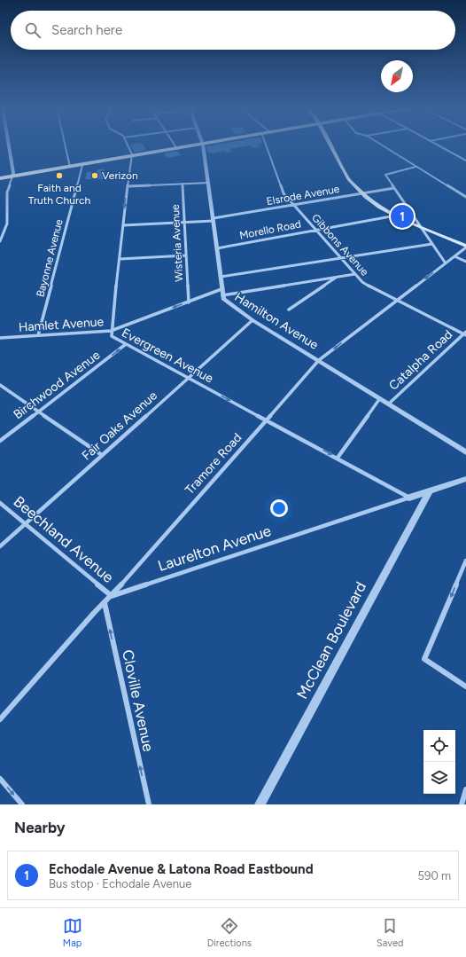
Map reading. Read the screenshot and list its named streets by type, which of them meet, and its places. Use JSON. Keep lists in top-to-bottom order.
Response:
{
  "streets": {
    "street": [
      "Elsrode Avenue",
      "Morello Road",
      "Wisteria Avenue",
      "Gibbons Avenue",
      "Bayonne Avenue",
      "Hamilton Avenue",
      "Hamlet Avenue",
      "Evergreen Avenue",
      "Catalpha Road",
      "Birchwood Avenue",
      "Fair Oaks Avenue",
      "Tramore Road",
      "Beechland Avenue",
      "Laurelton Avenue",
      "McClean Boulevard",
      "Cloville Avenue"
    ]
  },
  "crossings": [
    ["Elsrode Avenue", "Wisteria Avenue"],
    ["Elsrode Avenue", "Gibbons Avenue"],
    ["Elsrode Avenue", "Hamilton Avenue"],
    ["Elsrode Avenue", "Evergreen Avenue"],
    ["Morello Road", "Gibbons Avenue"],
    ["Morello Road", "Hamilton Avenue"],
    ["Wisteria Avenue", "Hamlet Avenue"],
    ["Gibbons Avenue", "Catalpha Road"],
    ["Gibbons Avenue", "Tramore Road"],
    ["Bayonne Avenue", "Hamlet Avenue"],
    ["Hamilton Avenue", "Hamlet Avenue"],
    ["Hamilton Avenue", "Catalpha Road"],
    ["Hamilton Avenue", "Fair Oaks Avenue"],
    ["Hamilton Avenue", "Tramore Road"],
    ["Hamlet Avenue", "Evergreen Avenue"],
    ["Evergreen Avenue", "Catalpha Road"],
    ["Evergreen Avenue", "Birchwood Avenue"],
    ["Evergreen Avenue", "Fair Oaks Avenue"],
    ["Evergreen Avenue", "Tramore Road"],
    ["Evergreen Avenue", "Laurelton Avenue"],
    ["Fair Oaks Avenue", "Beechland Avenue"],
    ["Tramore Road", "Beechland Avenue"],
    ["Tramore Road", "Laurelton Avenue"],
    ["Tramore Road", "Cloville Avenue"],
    ["Beechland Avenue", "Laurelton Avenue"],
    ["Laurelton Avenue", "McClean Boulevard"]
  ],
  "one_way": [
    "Hamlet Avenue",
    "Evergreen Avenue",
    "Birchwood Avenue",
    "Cloville Avenue"
  ],
  "places": ["Faith and Truth Church", "Verizon"],
  "north": "bottom left",
  "page": {
    "search": "Search here",
    "pins": "1",
    "heading": "Nearby",
    "list": [
      {
        "mark": "1",
        "name": "Echodale Avenue & Latona Road Eastbound",
        "note": "Bus stop · Echodale Avenue",
        "value": "590 m"
      }
    ],
    "nav": ["Map", "Directions", "Saved"]
  }
}
